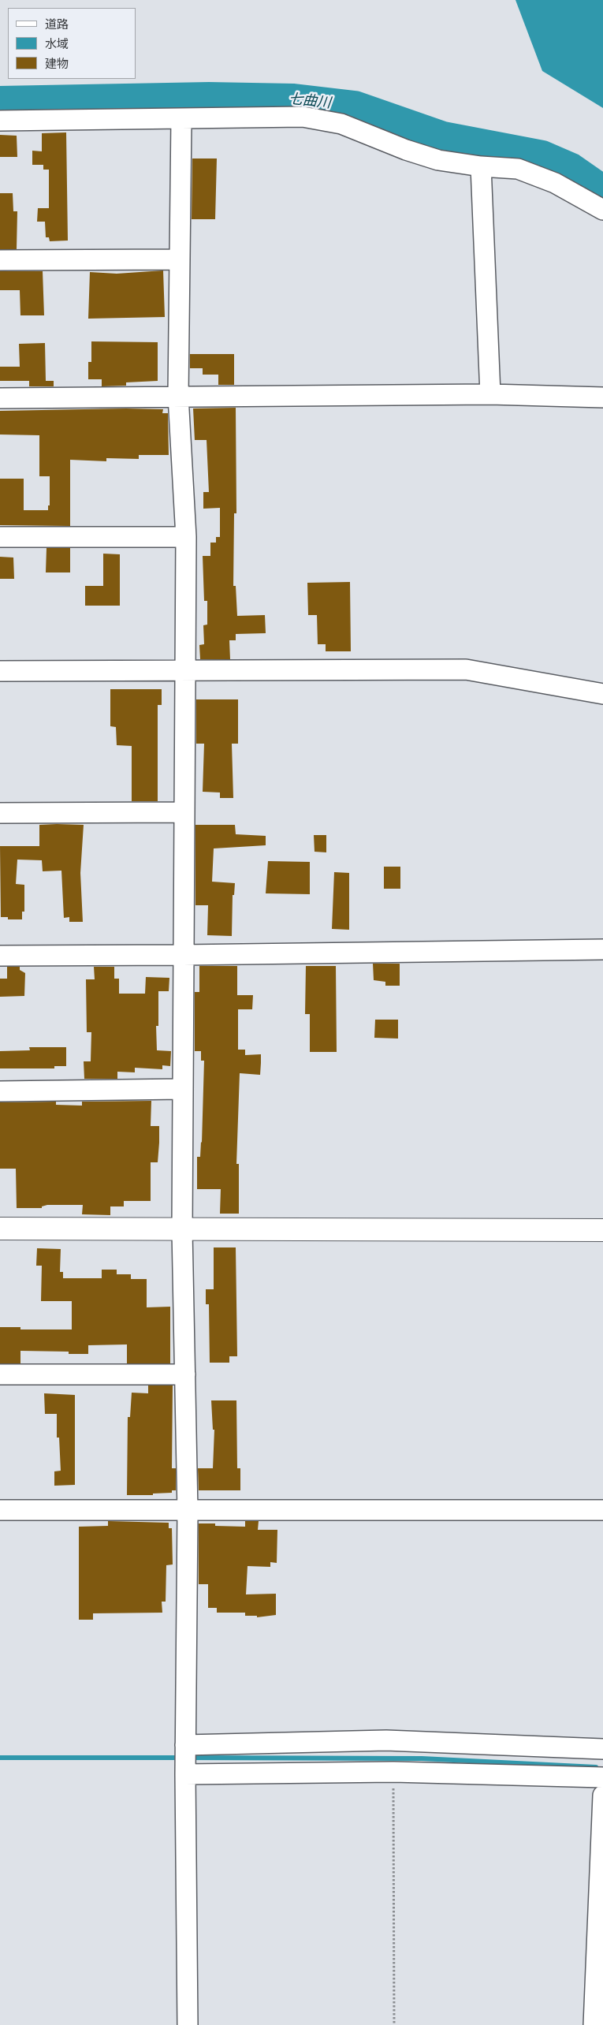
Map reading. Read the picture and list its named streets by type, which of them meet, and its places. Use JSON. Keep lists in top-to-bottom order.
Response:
{
  "water": ["七曲川"],
  "legend": ["道路", "水域", "建物"]
}
